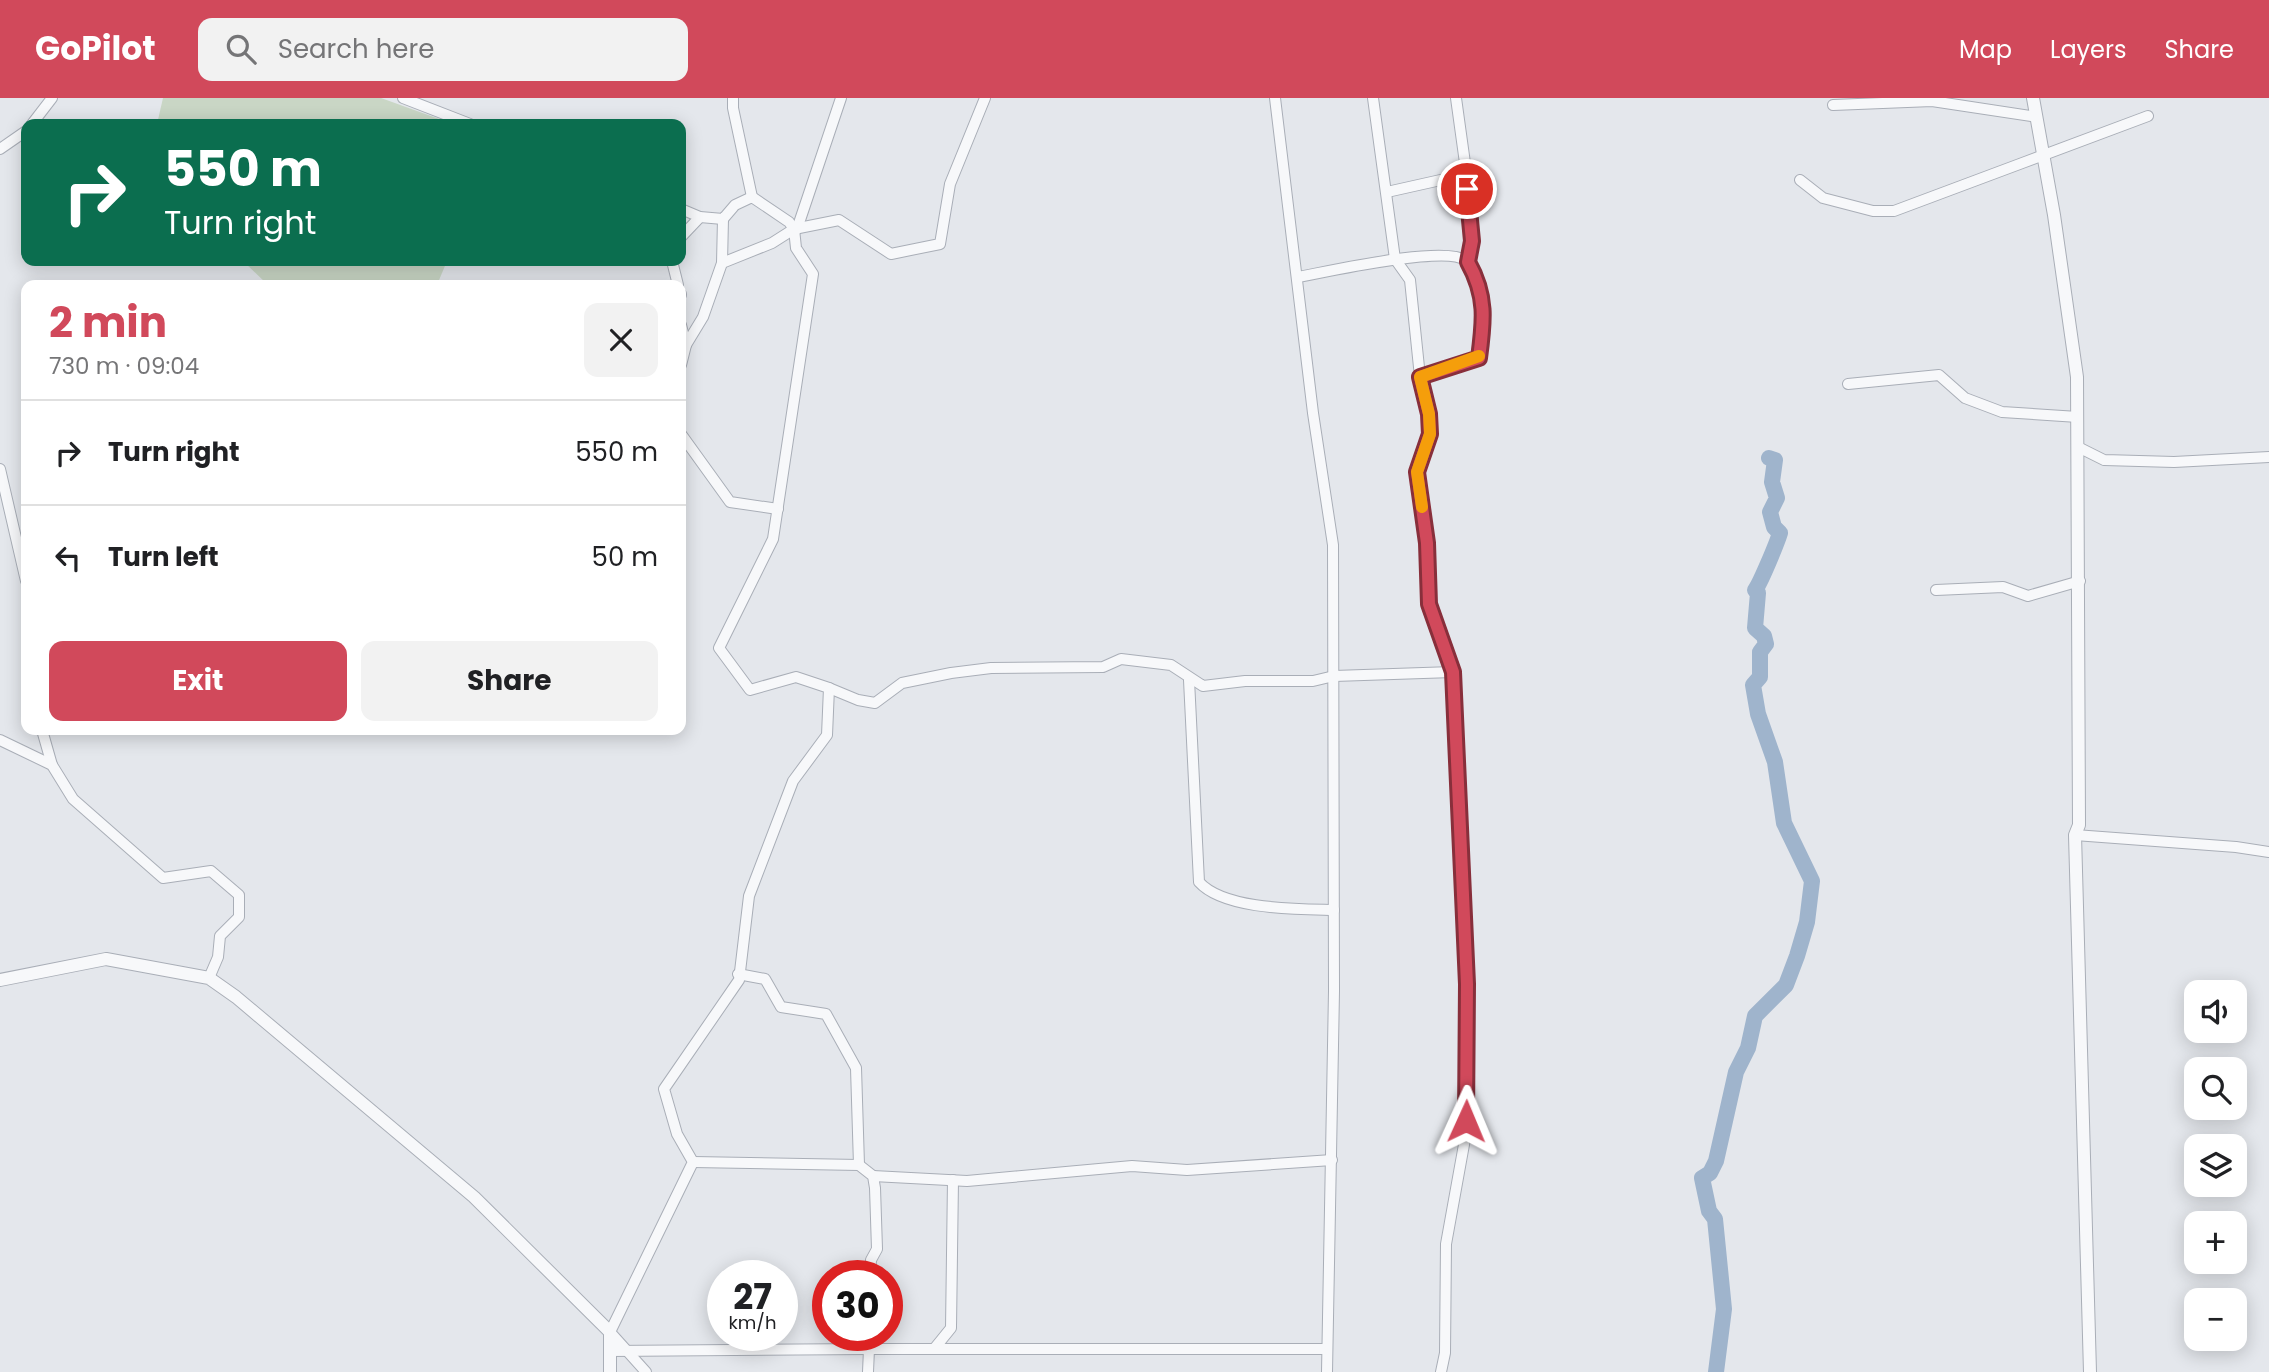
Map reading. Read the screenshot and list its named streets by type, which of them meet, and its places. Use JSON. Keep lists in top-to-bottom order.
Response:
{
  "page": {
    "header": "GoPilot",
    "search": "Search here",
    "nav": ["Map", "Layers", "Share"],
    "turn": ["550 m", "Turn right"],
    "heading": ["2 min", "730 m · 09:04"],
    "list": [
      {
        "name": "Turn right",
        "value": "550 m"
      },
      {
        "name": "Turn left",
        "value": "50 m"
      }
    ],
    "buttons": ["Exit", "Share"],
    "map_buttons": ["+", "−"],
    "speed": "27 km/h",
    "limit": "30"
  }
}
